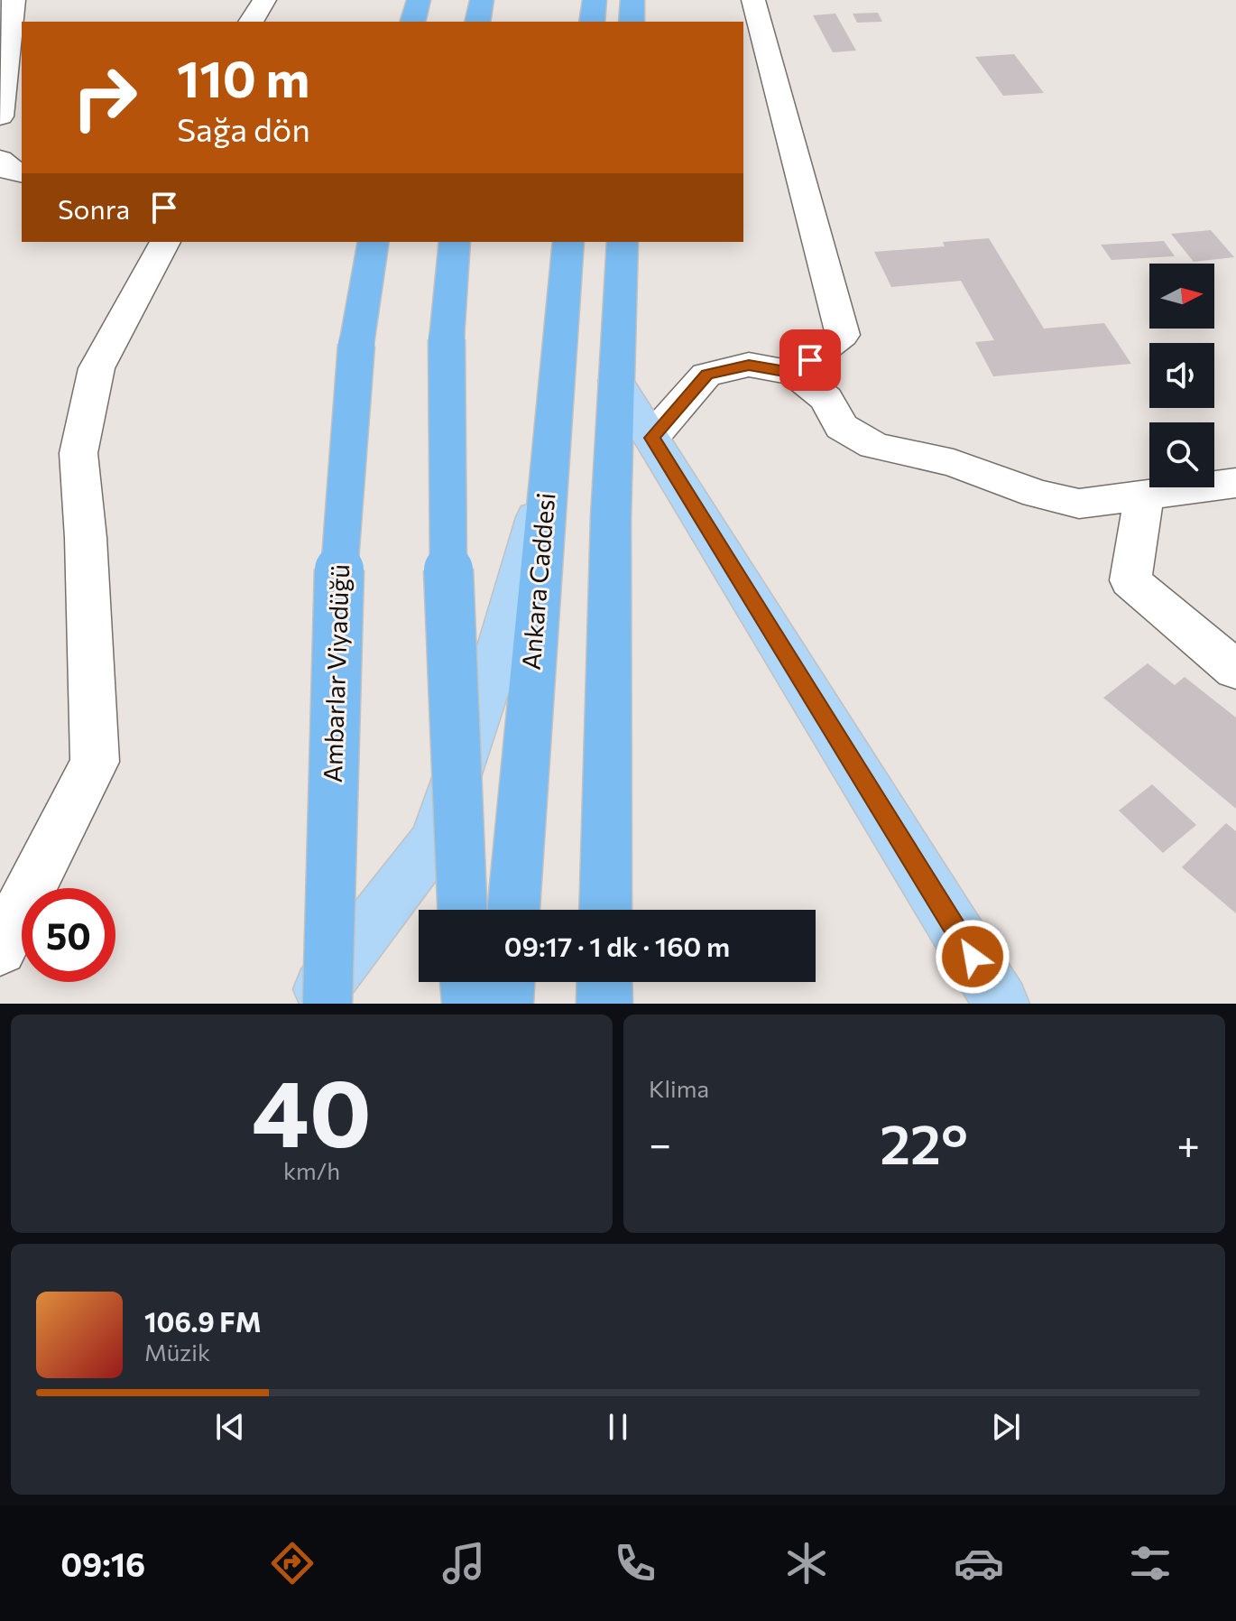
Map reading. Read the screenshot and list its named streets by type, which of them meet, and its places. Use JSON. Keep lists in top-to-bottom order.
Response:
{
  "streets": {
    "highway": ["Ankara Caddesi", "Ambarlar Viyadüğü"]
  },
  "north": "right",
  "page": {
    "turn": ["110 m", "Sağa dön"],
    "then": "Sonra",
    "limit": "50",
    "trip": "09:17 · 1 dk · 160 m",
    "tile": [
      ["40", "km/h"],
      "Klima"
    ],
    "heat": ["−", "22°", "+"],
    "song": ["106.9 FM", "Müzik"],
    "tabs": "09:16"
  }
}
